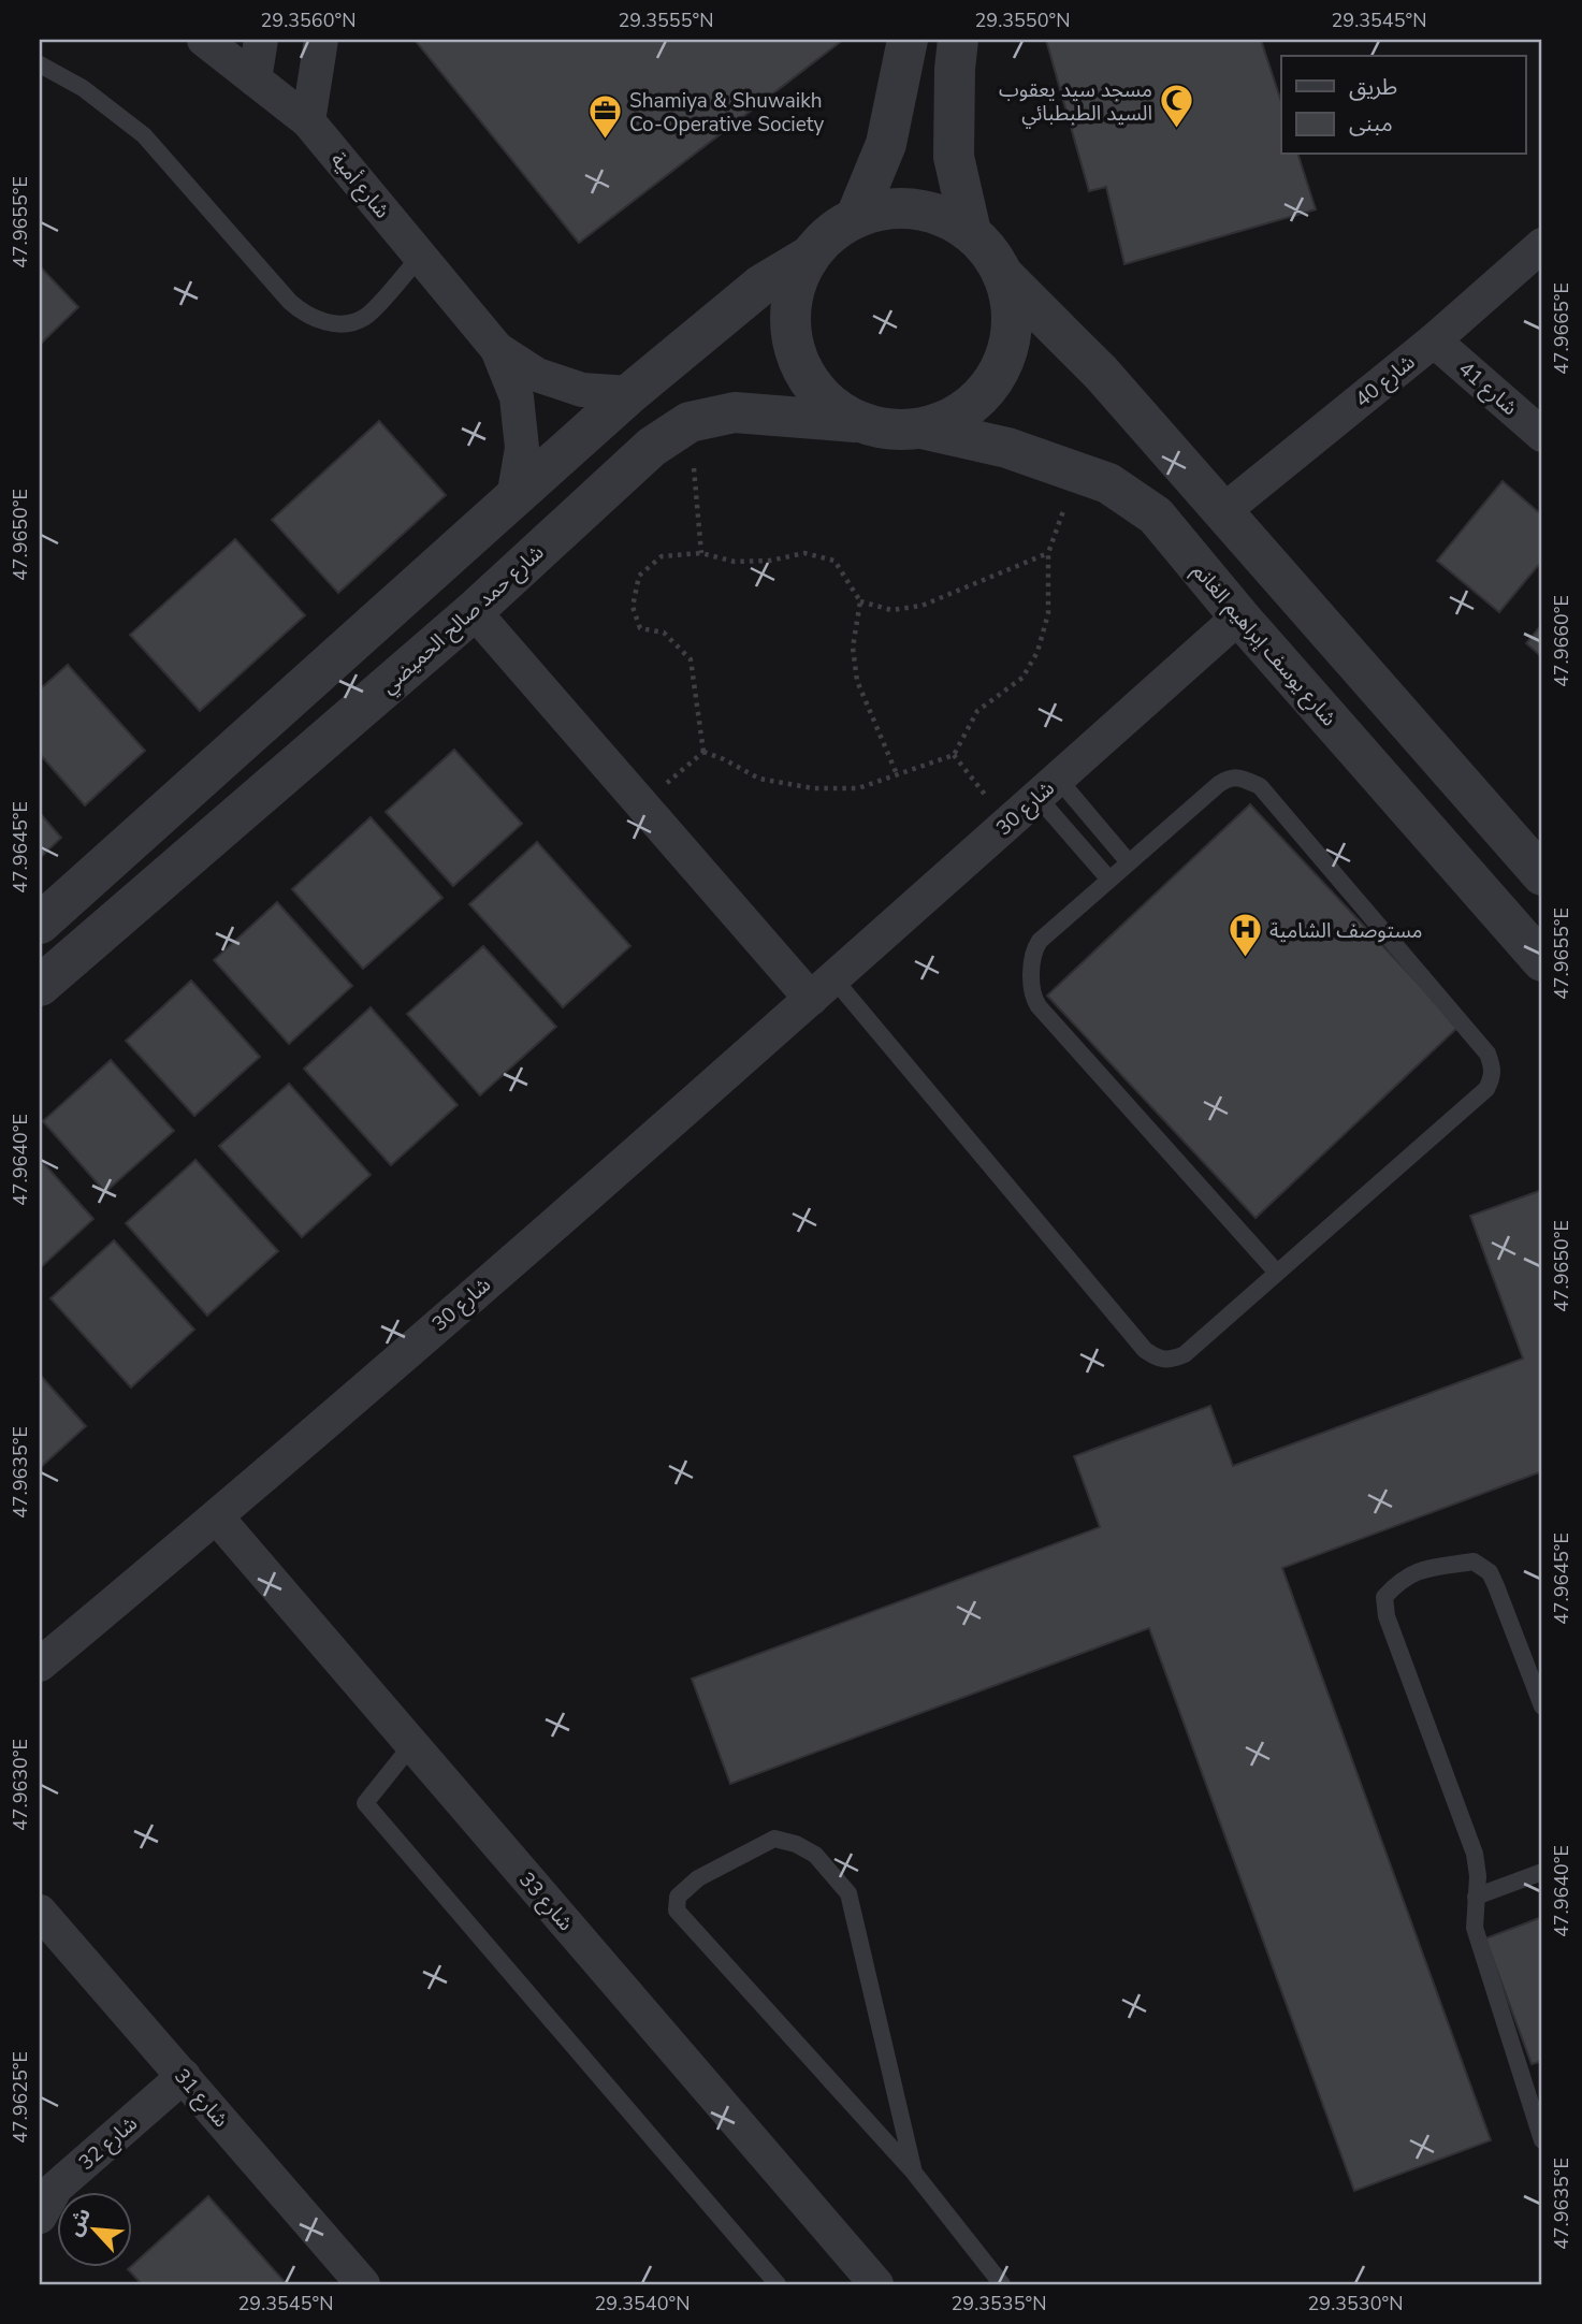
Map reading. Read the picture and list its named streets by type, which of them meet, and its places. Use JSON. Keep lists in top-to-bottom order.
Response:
{
  "streets": {
    "street": [
      "شارع أمية",
      "شارع 40",
      "شارع 41",
      "شارع حمد صالح الحميضي",
      "شارع يوسف إبراهيم الغانم",
      "شارع 30",
      "شارع 33",
      "شارع 31",
      "شارع 32"
    ]
  },
  "crossings": [
    ["شارع 40", "شارع 41"],
    ["شارع حمد صالح الحميضي", "شارع يوسف إبراهيم الغانم"],
    ["شارع يوسف إبراهيم الغانم", "شارع 30"],
    ["شارع 30", "شارع 33"],
    ["شارع 31", "شارع 32"]
  ],
  "places": {
    "mosque": ["مسجد سيد يعقوب السيد الطبطبائي"],
    "office": ["Shamiya & Shuwaikh Co-Operative Society"],
    "hospital": ["مستوصف الشامية"]
  },
  "legend": ["طريق", "مبنى"],
  "north": "top left",
  "coordinates": [
    "29.3560°N",
    "29.3555°N",
    "29.3550°N",
    "29.3545°N",
    "47.9655°E",
    "47.9665°E",
    "47.9650°E",
    "47.9660°E",
    "47.9645°E",
    "47.9640°E",
    "47.9635°E",
    "47.9630°E",
    "47.9625°E",
    "29.3540°N",
    "29.3535°N",
    "29.3530°N"
  ]
}
